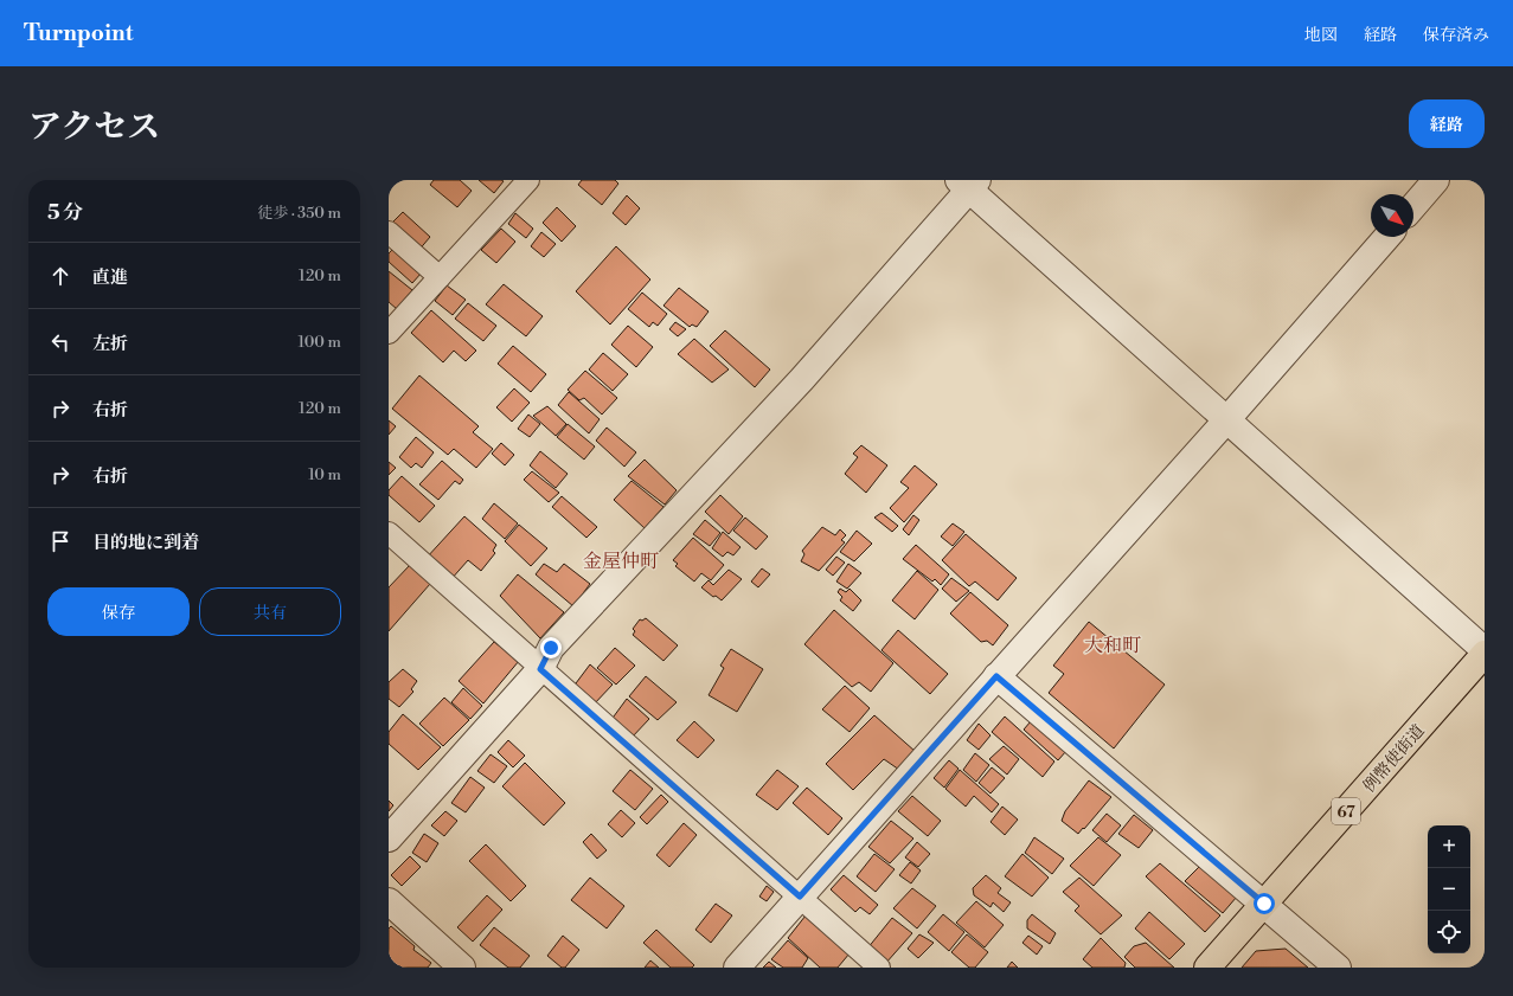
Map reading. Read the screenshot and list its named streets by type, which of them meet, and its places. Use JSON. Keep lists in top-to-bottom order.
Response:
{
  "streets": {
    "main road": ["例幣使街道", "67"]
  },
  "districts": ["金屋仲町", "大和町"],
  "north": "bottom right",
  "page": {
    "header": "Turnpoint",
    "nav": ["地図", "経路", "保存済み"],
    "title": "アクセス",
    "buttons": [
      "経路",
      ["保存", "共有"]
    ],
    "heading": ["5 分", "徒歩 · 350 m"],
    "list": [
      ["直進", "120 m"],
      ["左折", "100 m"],
      ["右折", "120 m"],
      ["右折", "10 m"],
      "目的地に到着"
    ],
    "map_buttons": ["+", "−"]
  }
}
